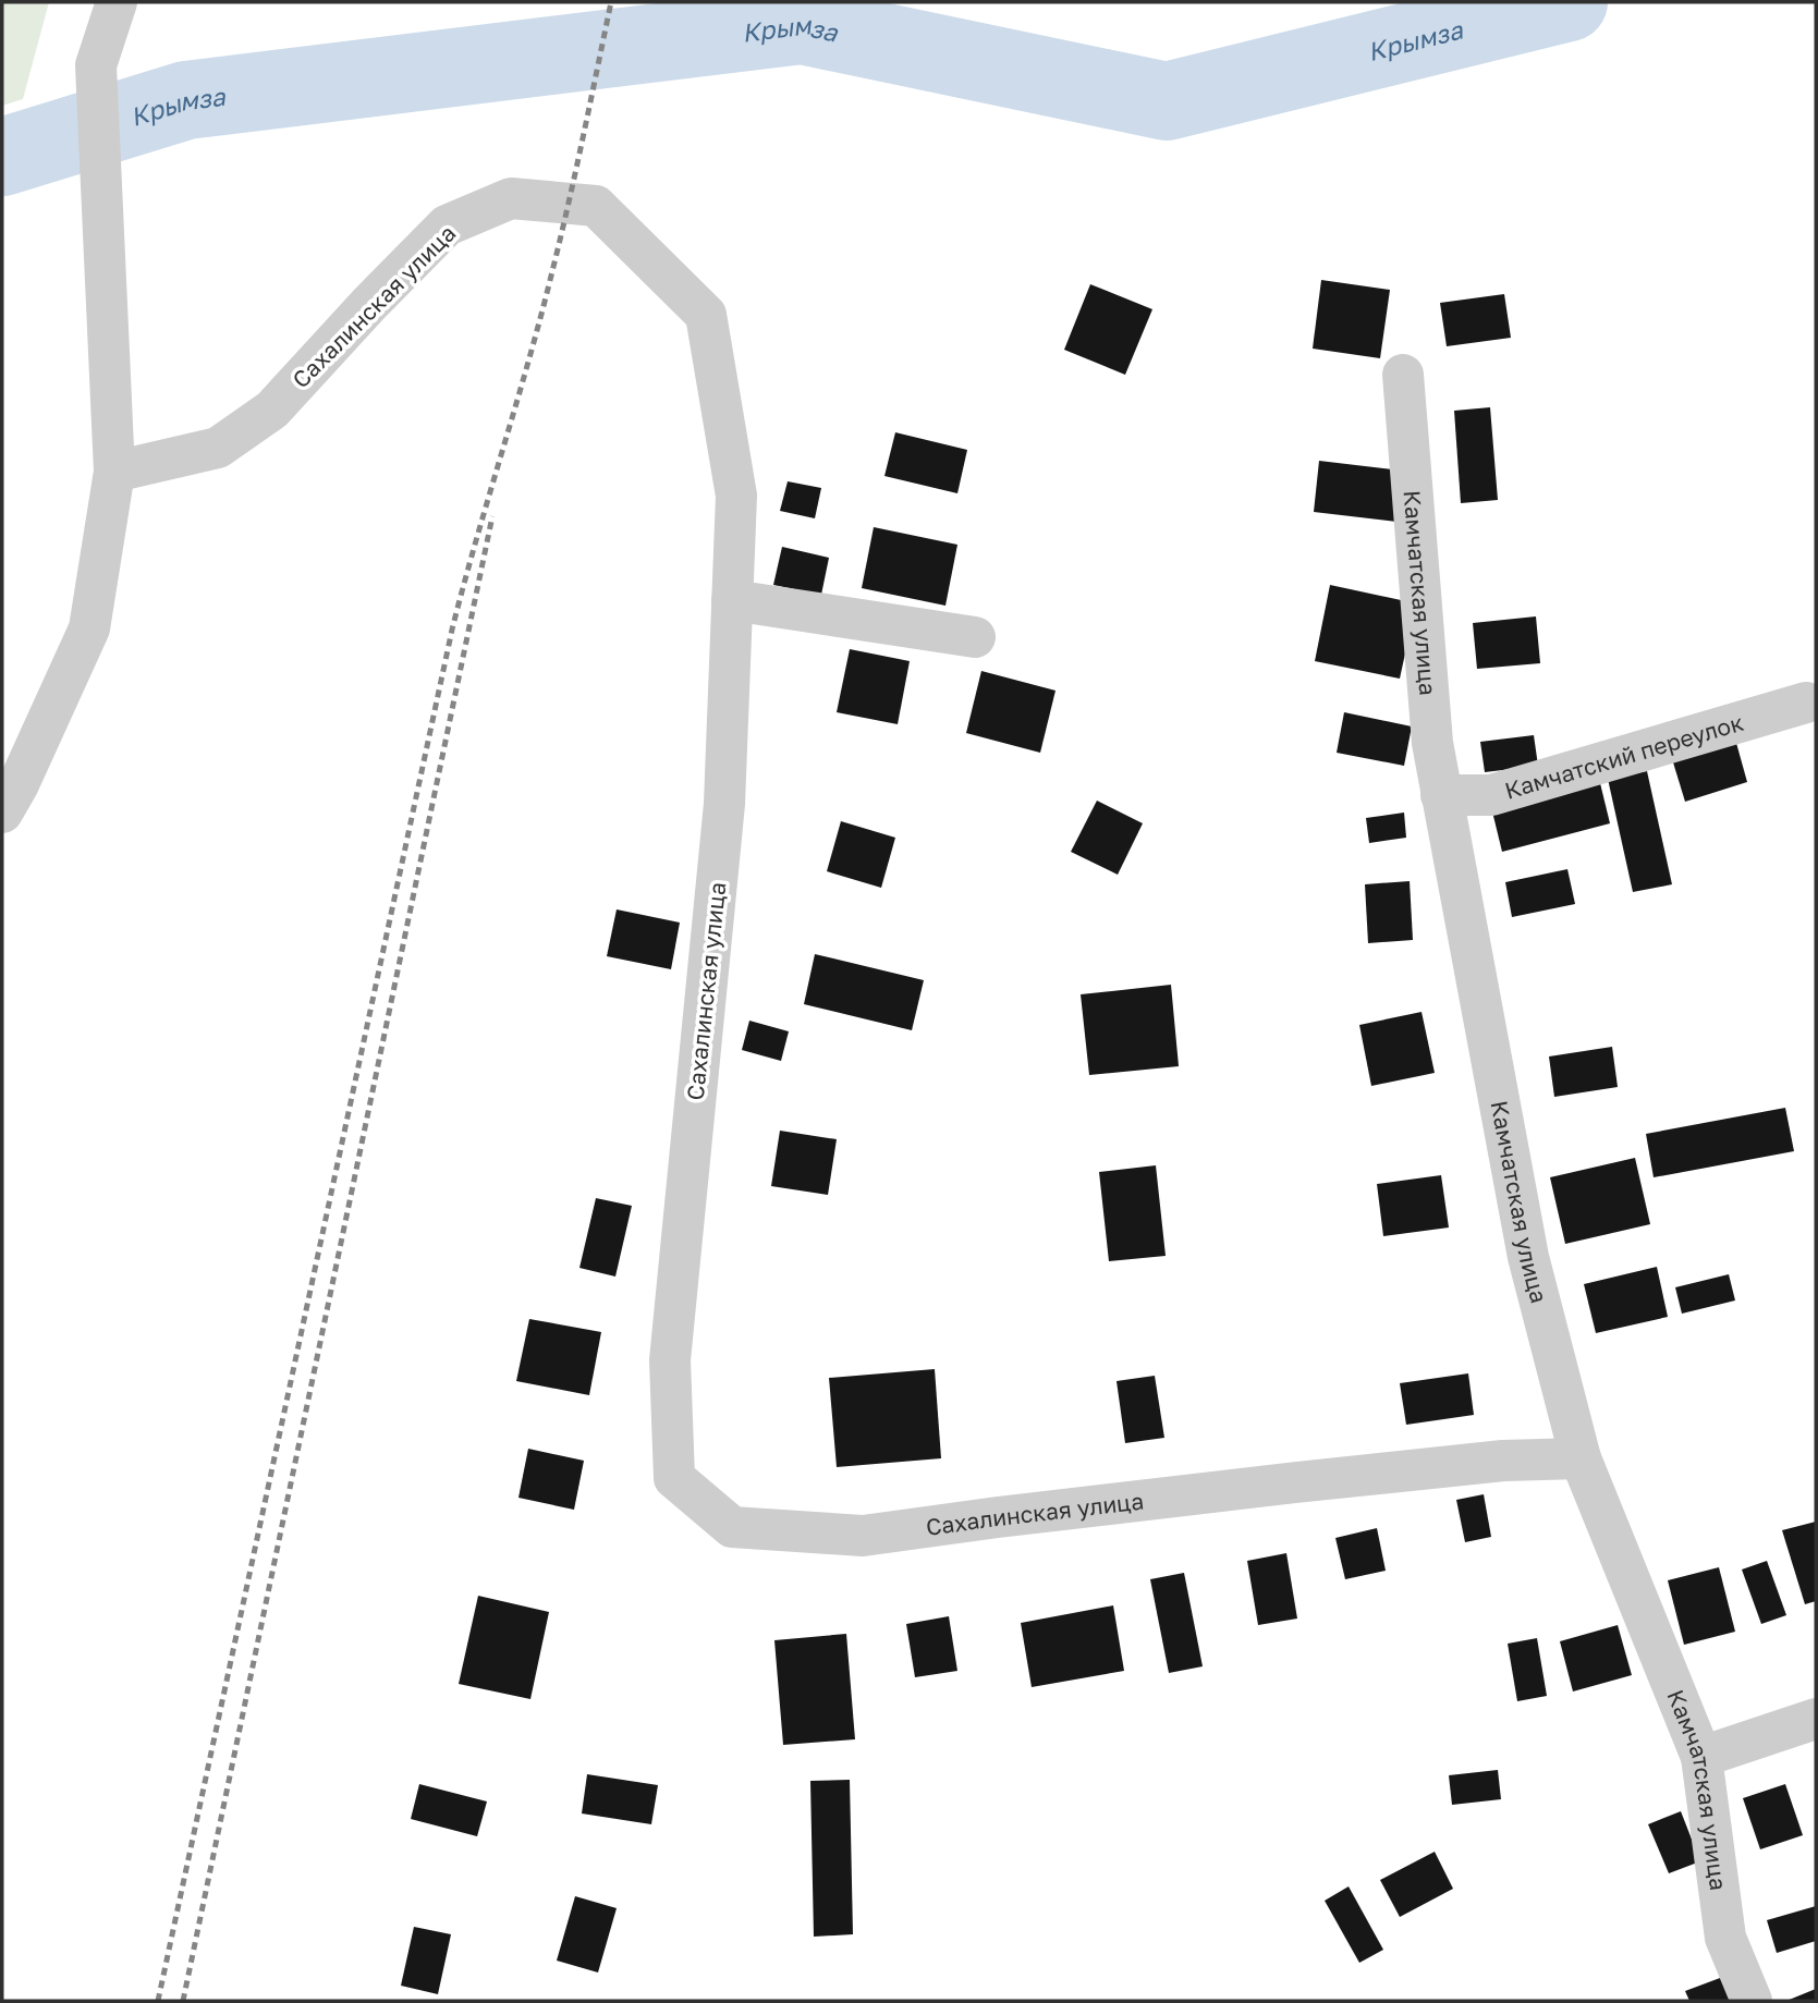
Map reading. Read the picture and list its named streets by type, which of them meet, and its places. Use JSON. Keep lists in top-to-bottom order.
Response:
{
  "streets": {
    "street": ["Сахалинская улица", "Камчатская улица", "Камчатский переулок"]
  },
  "crossings": [
    ["Сахалинская улица", "Камчатская улица"],
    ["Камчатская улица", "Камчатский переулок"]
  ],
  "water": ["Крымза"]
}
